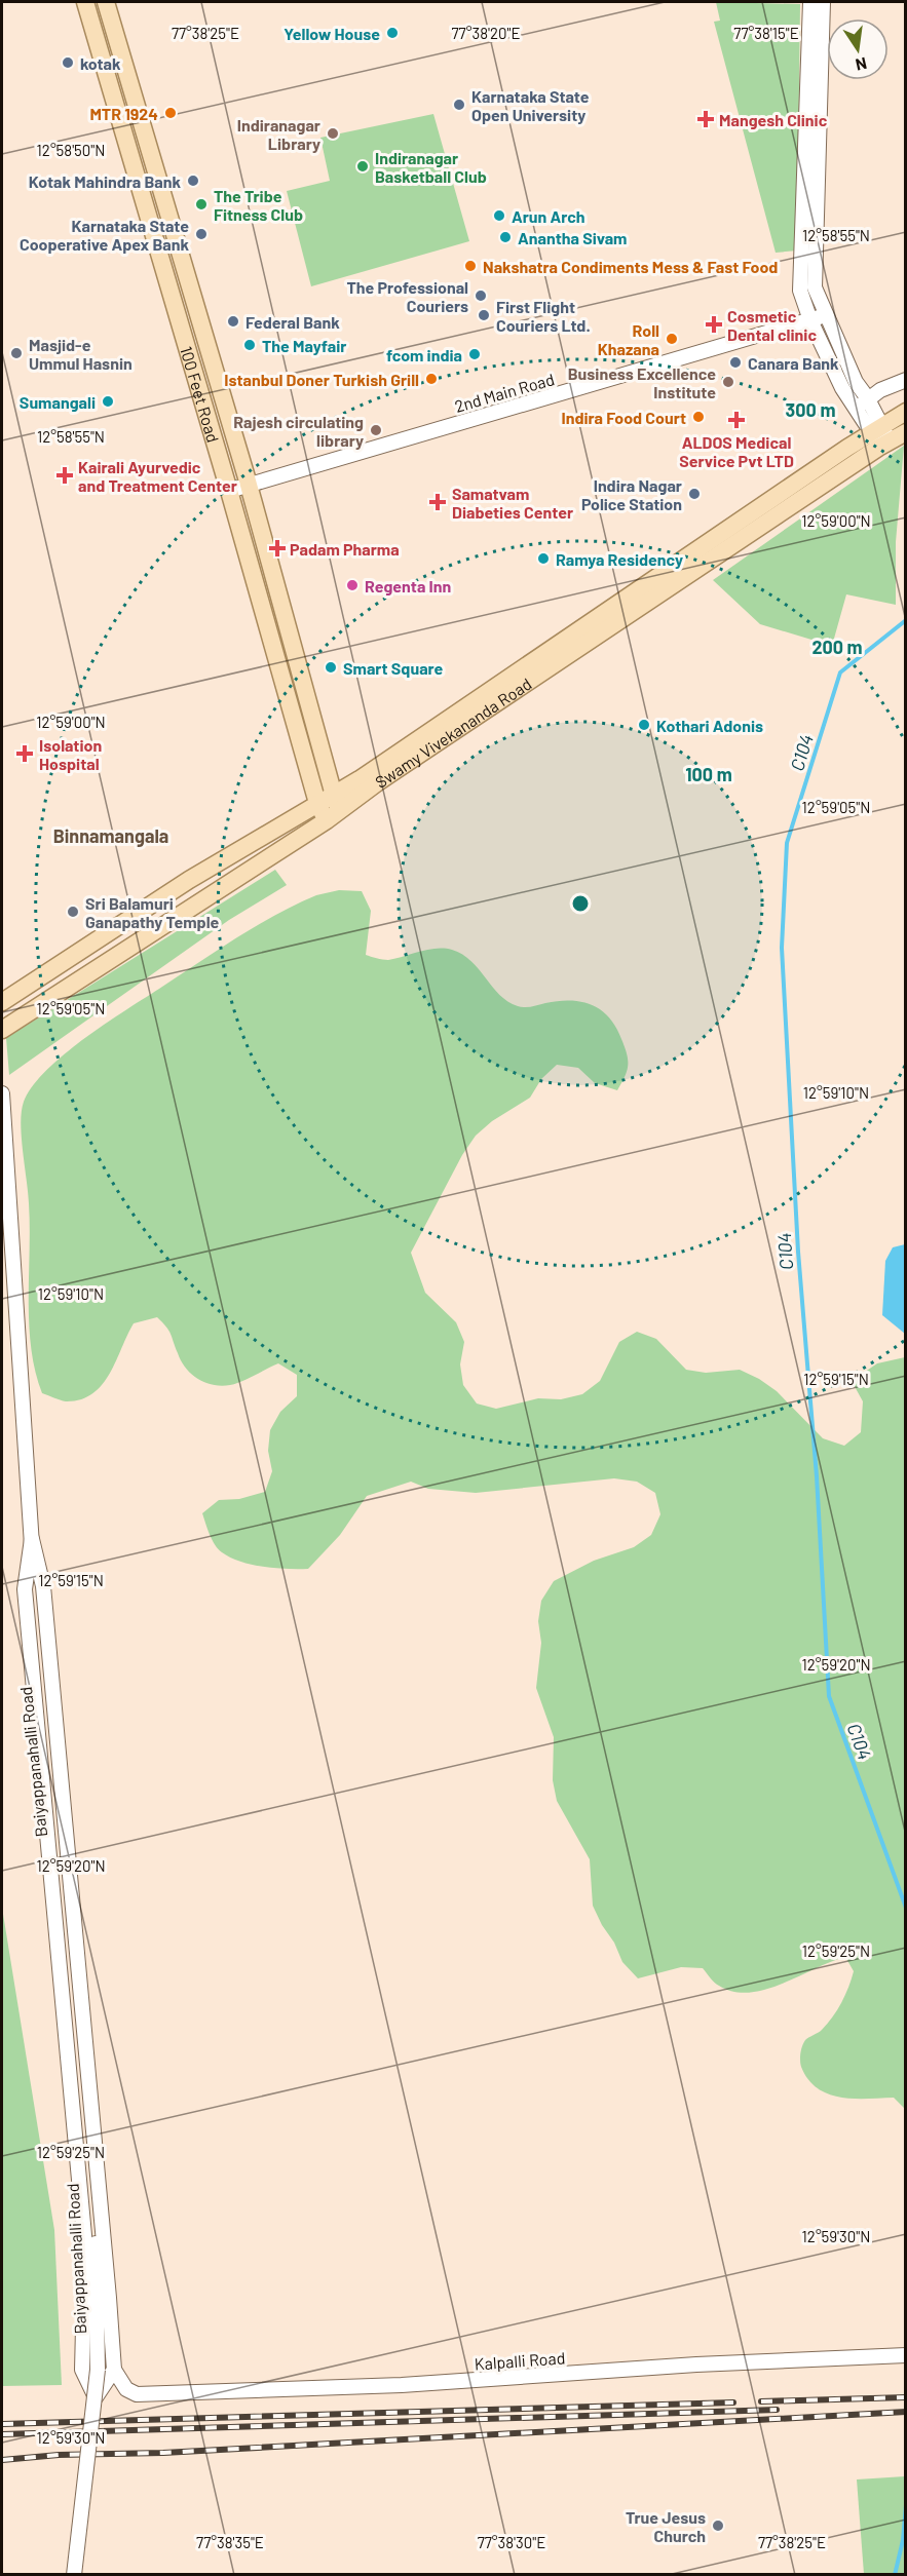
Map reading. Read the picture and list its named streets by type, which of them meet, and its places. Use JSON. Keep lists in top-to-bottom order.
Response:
{
  "streets": {
    "main road": ["100 Feet Road", "Swamy Vivekananda Road"],
    "street": ["2nd Main Road", "Baiyappanahalli Road", "Kalpalli Road"]
  },
  "crossings": [
    ["2nd Main Road", "100 Feet Road"],
    ["100 Feet Road", "Swamy Vivekananda Road"],
    ["Baiyappanahalli Road", "Kalpalli Road"]
  ],
  "districts": ["Binnamangala"],
  "water": ["C104"],
  "places": {
    "other": [
      "Yellow House",
      "kotak",
      "Karnataka State Open University",
      "MTR 1924",
      "Indiranagar Library",
      "Indiranagar Basketball Club",
      "Kotak Mahindra Bank",
      "The Tribe Fitness Club",
      "Arun Arch",
      "Karnataka State Cooperative Apex Bank",
      "Anantha Sivam",
      "Nakshatra Condiments Mess & Fast Food",
      "The Professional Couriers",
      "First Flight Couriers Ltd.",
      "Federal Bank",
      "Roll Khazana",
      "The Mayfair",
      "Masjid-e Ummul Hasnin",
      "fcom india",
      "Canara Bank",
      "Istanbul Doner Turkish Grill",
      "Business Excellence Institute",
      "Sumangali",
      "Indira Food Court",
      "Rajesh circulating library",
      "Indira Nagar Police Station",
      "Ramya Residency",
      "Regenta Inn",
      "Smart Square",
      "Kothari Adonis",
      "Sri Balamuri Ganapathy Temple",
      "True Jesus Church"
    ],
    "health": [
      "Mangesh Clinic",
      "Cosmetic Dental clinic",
      "ALDOS Medical Service Pvt LTD",
      "Kairali Ayurvedic and Treatment Center",
      "Samatvam Diabeties Center",
      "Padam Pharma",
      "Isolation Hospital"
    ]
  },
  "north": "bottom",
  "coordinates": [
    "77°38'25\"E",
    "77°38'20\"E",
    "77°38'15\"E",
    "12°58'50\"N",
    "12°58'55\"N",
    "12°59'00\"N",
    "12°59'05\"N",
    "12°59'10\"N",
    "12°59'15\"N",
    "12°59'20\"N",
    "12°59'25\"N",
    "12°59'30\"N",
    "77°38'35\"E",
    "77°38'30\"E"
  ],
  "rings": ["300 m", "200 m", "100 m"]
}
